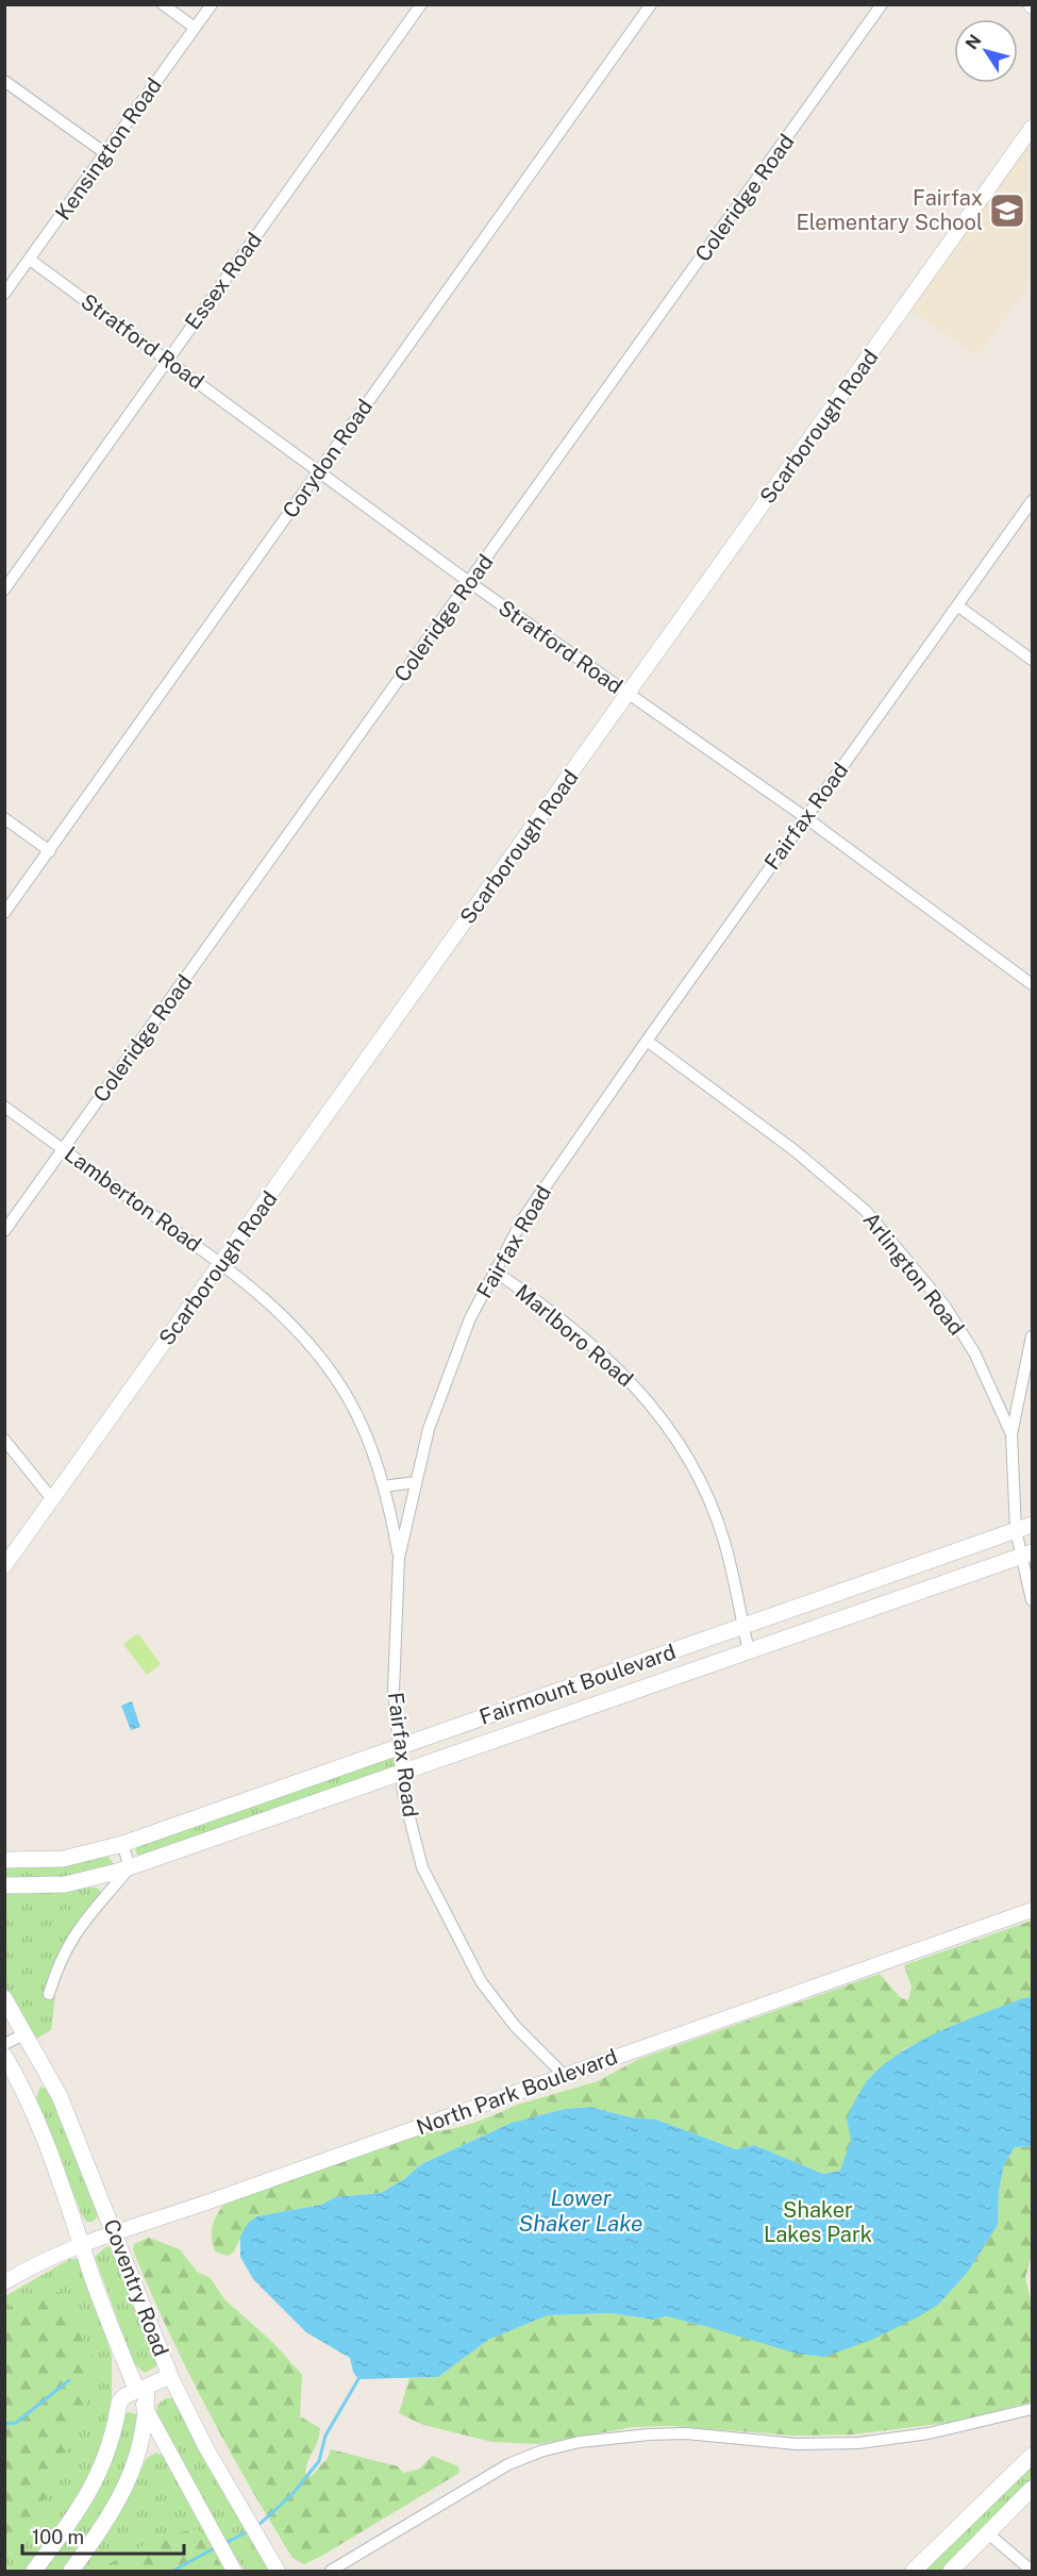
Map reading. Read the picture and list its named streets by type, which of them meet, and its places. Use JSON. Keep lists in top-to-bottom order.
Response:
{
  "streets": {
    "main road": ["Fairmount Boulevard", "Coventry Road"],
    "street": [
      "Kensington Road",
      "Coleridge Road",
      "Essex Road",
      "Stratford Road",
      "Scarborough Road",
      "Corydon Road",
      "Fairfax Road",
      "Lamberton Road",
      "Arlington Road",
      "Marlboro Road",
      "North Park Boulevard"
    ]
  },
  "crossings": [
    ["Kensington Road", "Stratford Road"],
    ["Coleridge Road", "Stratford Road"],
    ["Coleridge Road", "Lamberton Road"],
    ["Essex Road", "Stratford Road"],
    ["Stratford Road", "Scarborough Road"],
    ["Stratford Road", "Corydon Road"],
    ["Stratford Road", "Fairfax Road"],
    ["Scarborough Road", "Lamberton Road"],
    ["Fairfax Road", "Lamberton Road"],
    ["Fairfax Road", "Arlington Road"],
    ["Fairfax Road", "Marlboro Road"],
    ["Fairfax Road", "Fairmount Boulevard"],
    ["Fairfax Road", "North Park Boulevard"],
    ["Arlington Road", "Fairmount Boulevard"],
    ["Marlboro Road", "Fairmount Boulevard"],
    ["North Park Boulevard", "Coventry Road"]
  ],
  "water": ["Lower Shaker Lake"],
  "parks": ["Shaker Lakes Park"],
  "places": {
    "school or university": ["Fairfax Elementary School"]
  },
  "scale_bar": "100 m",
  "north": "top left"
}
